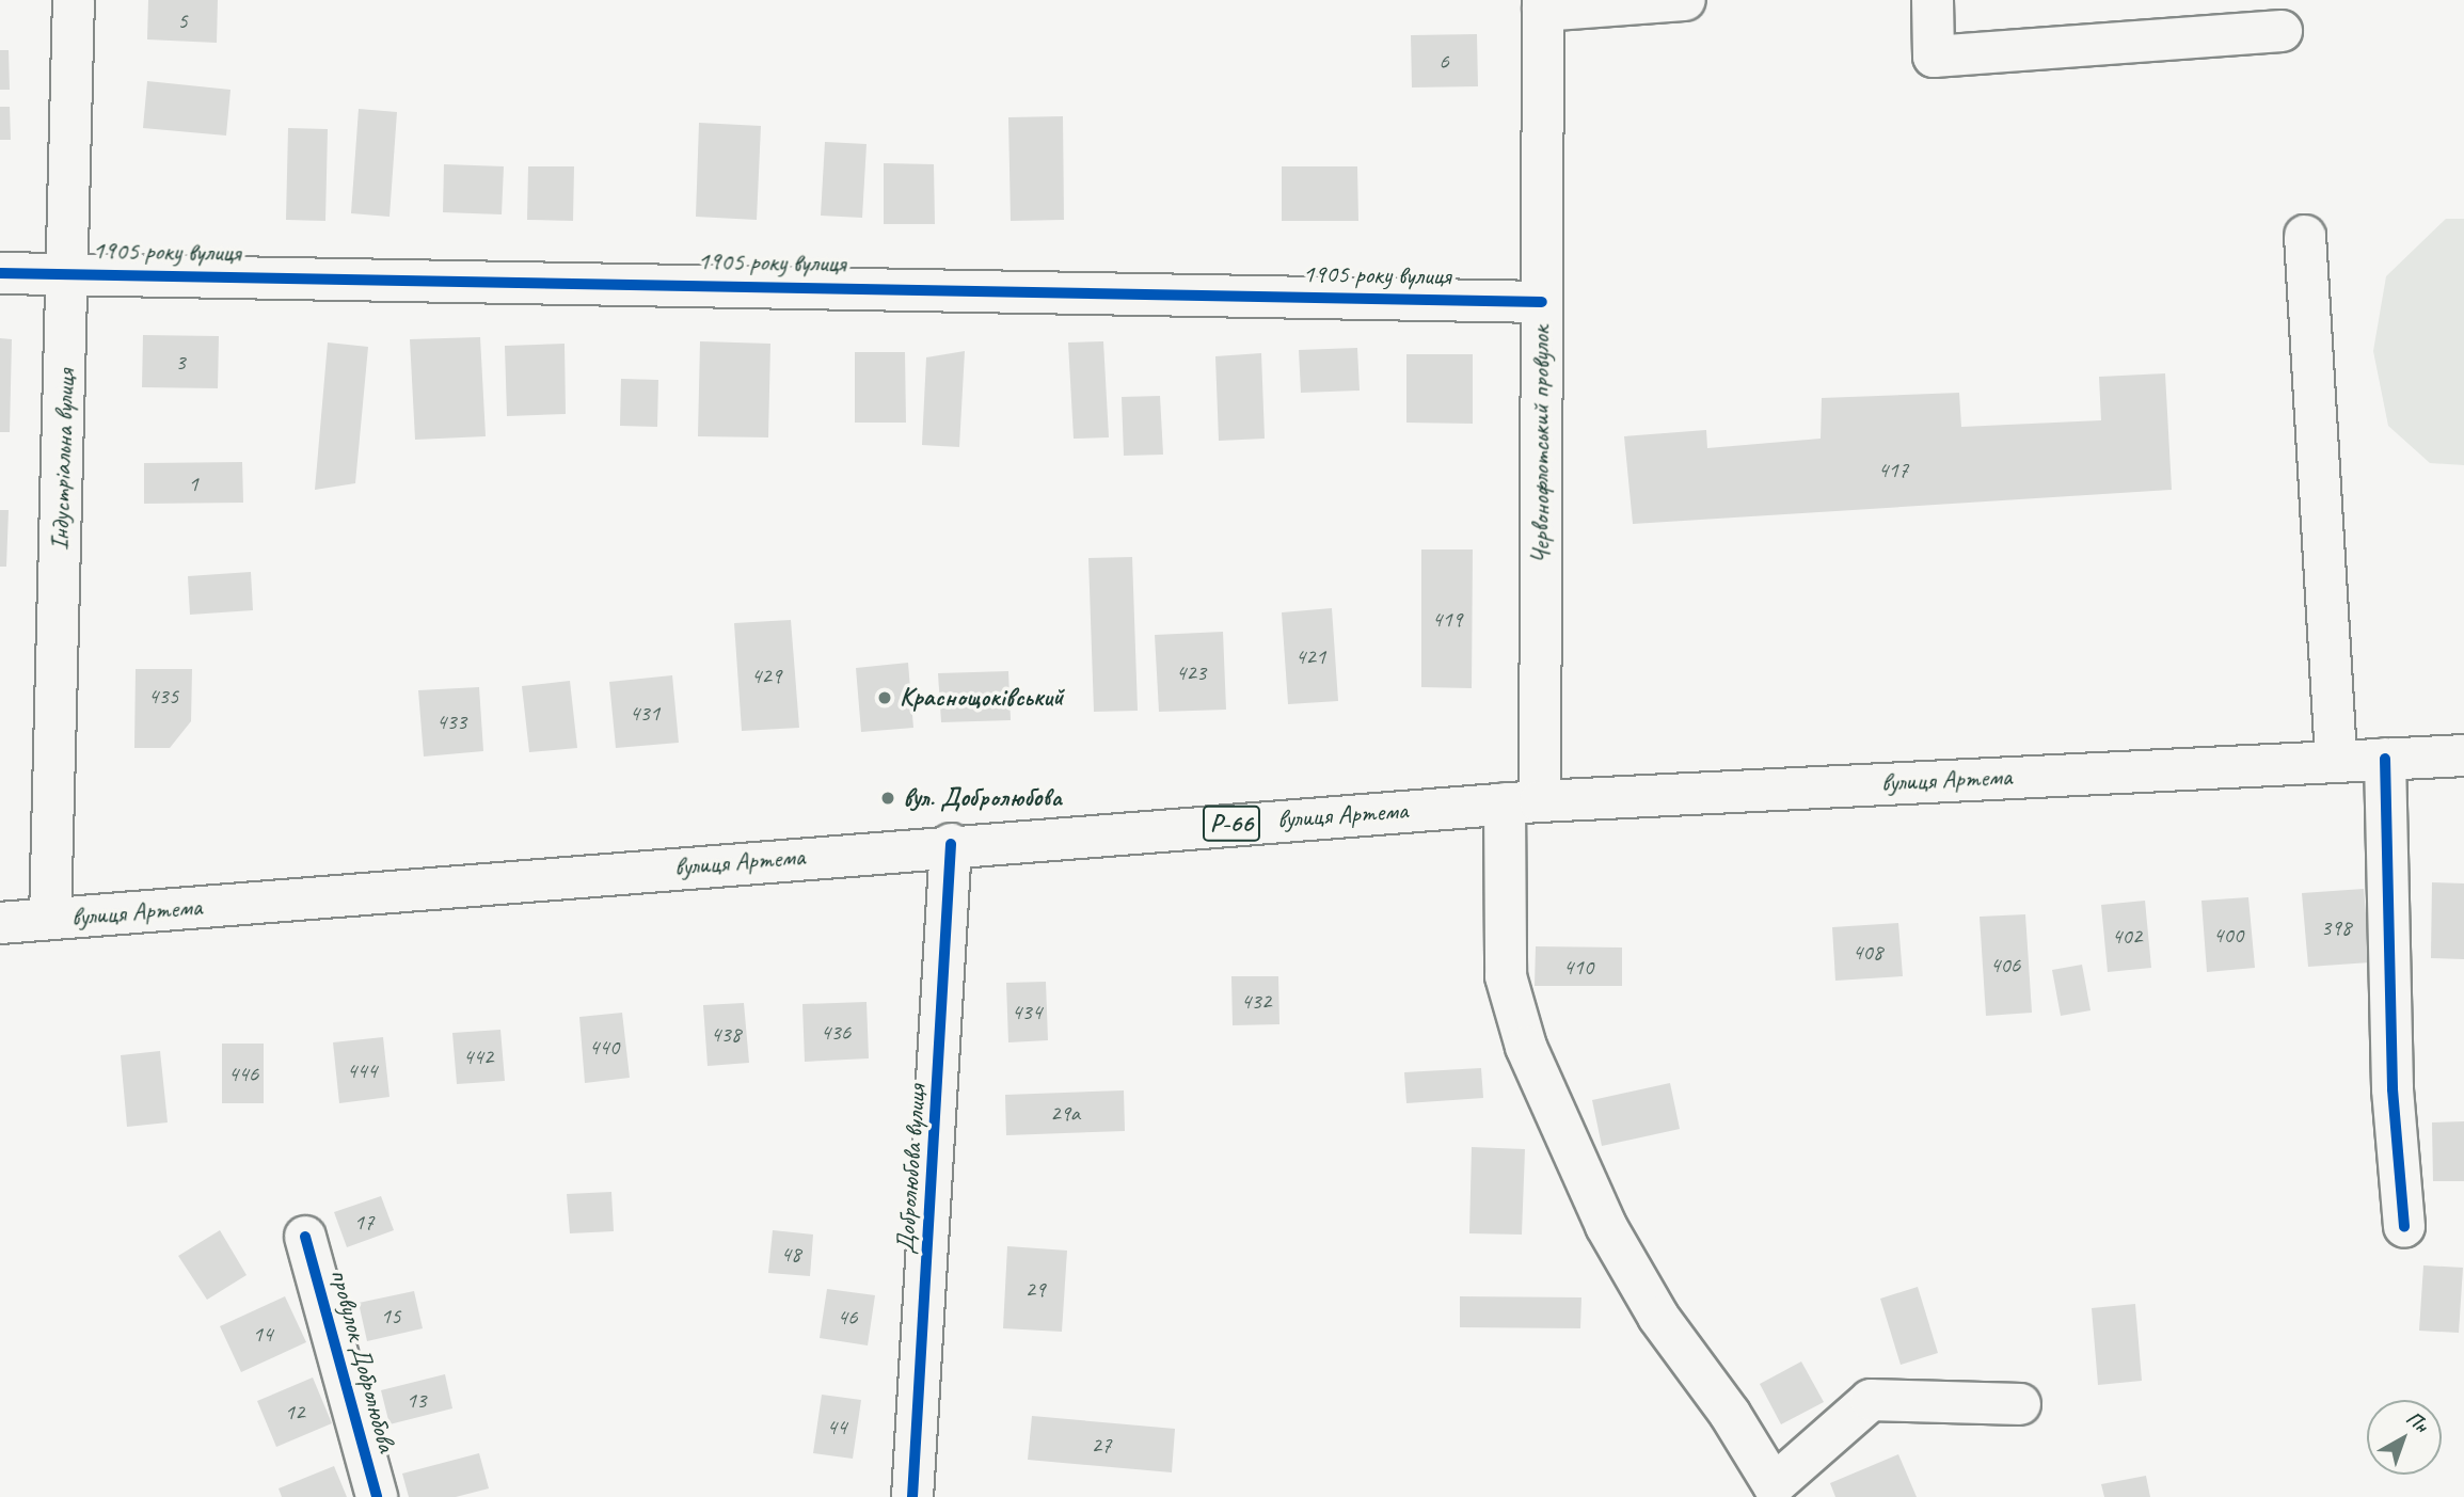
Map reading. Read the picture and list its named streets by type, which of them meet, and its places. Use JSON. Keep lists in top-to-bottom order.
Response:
{
  "streets": {
    "street": [
      "1905 року вулиця",
      "Червонофлотський провулок",
      "Індустріальна вулиця",
      "вулиця Артема",
      "Р-66",
      "Добролюбова вулиця",
      "провулок Добролюбова"
    ]
  },
  "crossings": [
    ["1905 року вулиця", "Червонофлотський провулок"],
    ["1905 року вулиця", "Індустріальна вулиця"],
    ["Червонофлотський провулок", "вулиця Артема"],
    ["Індустріальна вулиця", "вулиця Артема"],
    ["вулиця Артема", "Добролюбова вулиця"]
  ],
  "places": ["Краснощоківський", "вул. Добролюбова"],
  "house_numbers": [
    "5",
    "6",
    "3",
    "417",
    "1",
    "419",
    "421",
    "423",
    "429",
    "435",
    "431",
    "433",
    "398",
    "400",
    "402",
    "408",
    "406",
    "410",
    "432",
    "434",
    "436",
    "438",
    "440",
    "442",
    "444",
    "446",
    "29а",
    "17",
    "48",
    "29",
    "15",
    "46",
    "14",
    "13",
    "12",
    "44",
    "27"
  ],
  "north": "top right"
}
